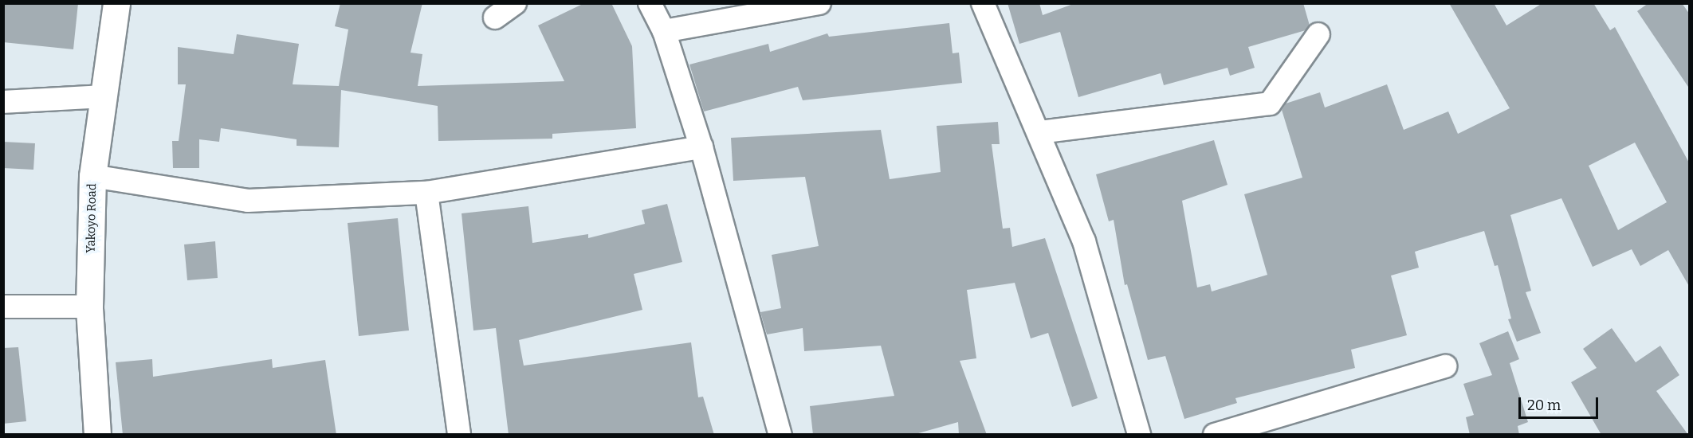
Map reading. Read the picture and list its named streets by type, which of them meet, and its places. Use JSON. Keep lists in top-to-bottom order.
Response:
{
  "streets": {
    "main road": ["Yakoyo Road"]
  },
  "scale_bar": "20 m"
}
